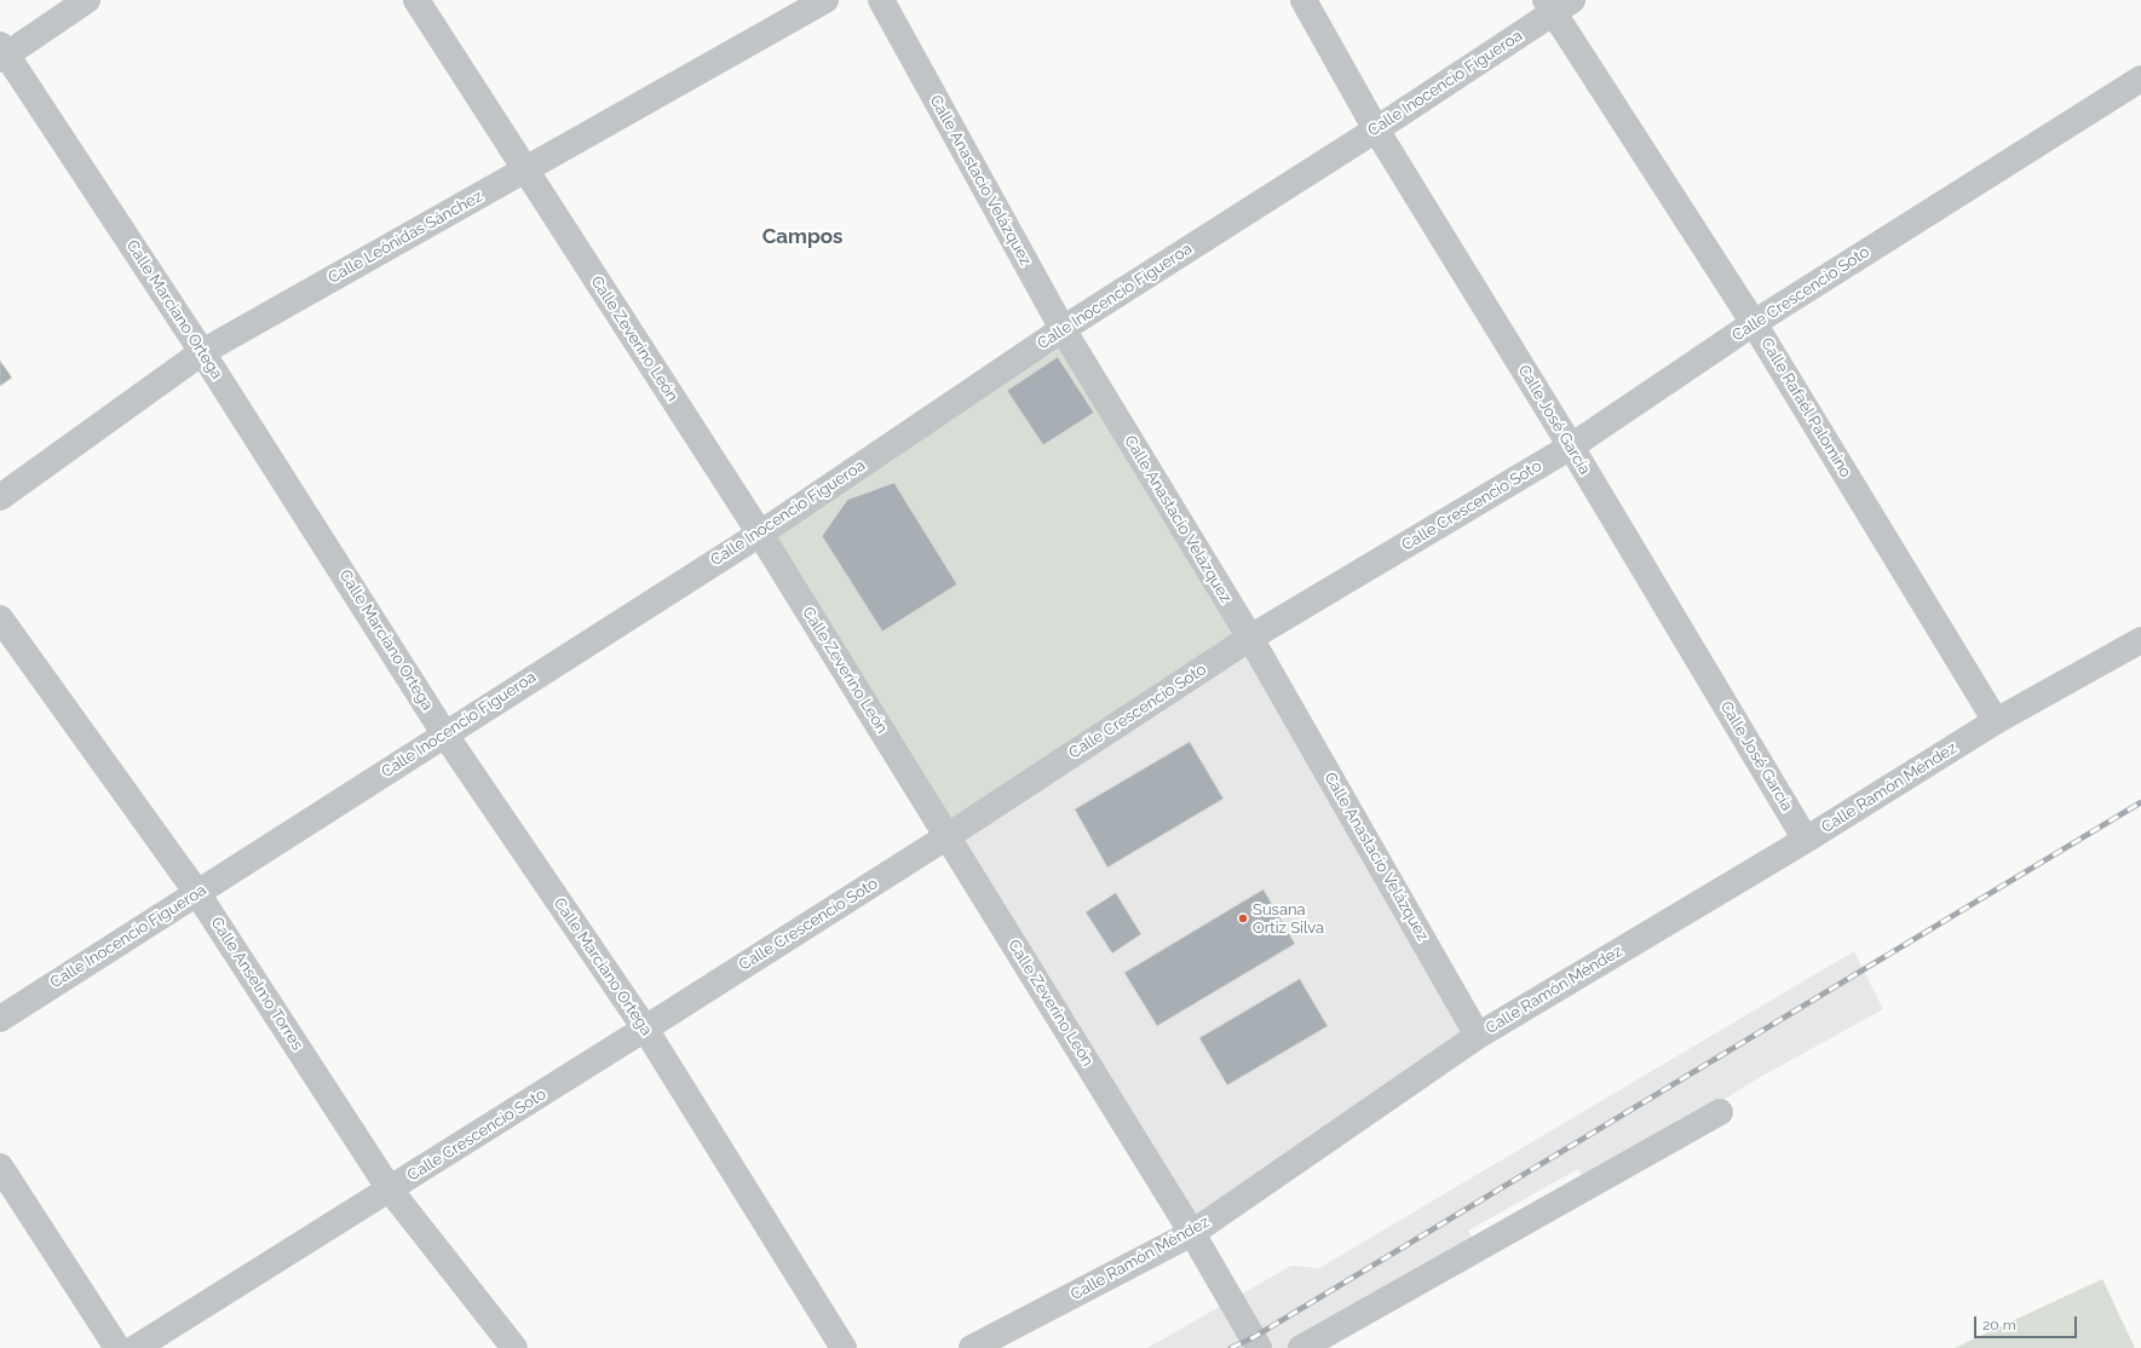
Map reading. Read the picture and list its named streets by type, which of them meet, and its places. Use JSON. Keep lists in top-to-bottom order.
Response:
{
  "streets": {
    "street": [
      "Calle Inocencio Figueroa",
      "Calle Anastacio Velázquez",
      "Calle Leónidas Sánchez",
      "Calle Crescencio Soto",
      "Calle Marciano Ortega",
      "Calle Zeverino León",
      "Calle Rafaél Palomino",
      "Calle José García",
      "Calle Ramón Méndez",
      "Calle Anselmo Torres"
    ]
  },
  "crossings": [
    ["Calle Inocencio Figueroa", "Calle Anastacio Velázquez"],
    ["Calle Inocencio Figueroa", "Calle Marciano Ortega"],
    ["Calle Inocencio Figueroa", "Calle Zeverino León"],
    ["Calle Inocencio Figueroa", "Calle Rafaél Palomino"],
    ["Calle Inocencio Figueroa", "Calle José García"],
    ["Calle Inocencio Figueroa", "Calle Anselmo Torres"],
    ["Calle Anastacio Velázquez", "Calle Crescencio Soto"],
    ["Calle Anastacio Velázquez", "Calle Ramón Méndez"],
    ["Calle Leónidas Sánchez", "Calle Marciano Ortega"],
    ["Calle Leónidas Sánchez", "Calle Zeverino León"],
    ["Calle Crescencio Soto", "Calle Marciano Ortega"],
    ["Calle Crescencio Soto", "Calle Zeverino León"],
    ["Calle Crescencio Soto", "Calle Rafaél Palomino"],
    ["Calle Crescencio Soto", "Calle José García"],
    ["Calle Crescencio Soto", "Calle Anselmo Torres"],
    ["Calle Zeverino León", "Calle Ramón Méndez"],
    ["Calle Rafaél Palomino", "Calle Ramón Méndez"],
    ["Calle José García", "Calle Ramón Méndez"]
  ],
  "districts": ["Campos"],
  "places": ["Susana Ortiz Silva"],
  "scale_bar": "20 m"
}
